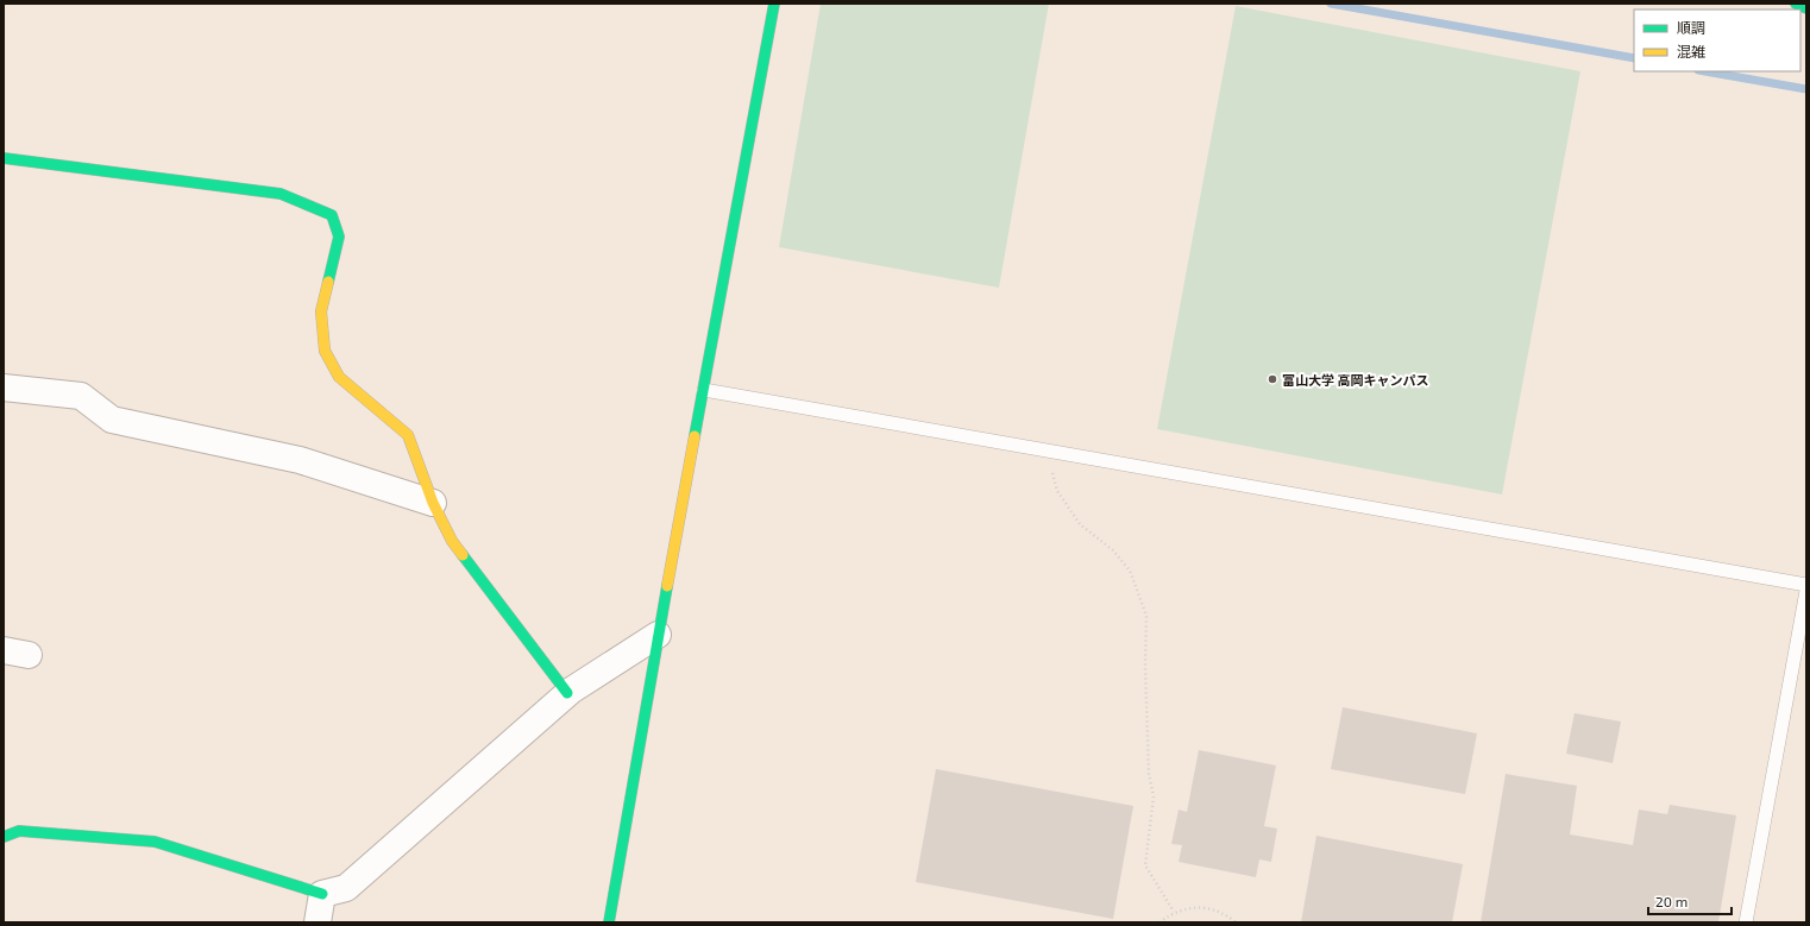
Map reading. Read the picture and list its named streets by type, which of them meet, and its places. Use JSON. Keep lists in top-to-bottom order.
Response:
{
  "places": ["富山大学 高岡キャンパス"],
  "legend": ["順調", "混雑"],
  "scale_bar": "20 m"
}
